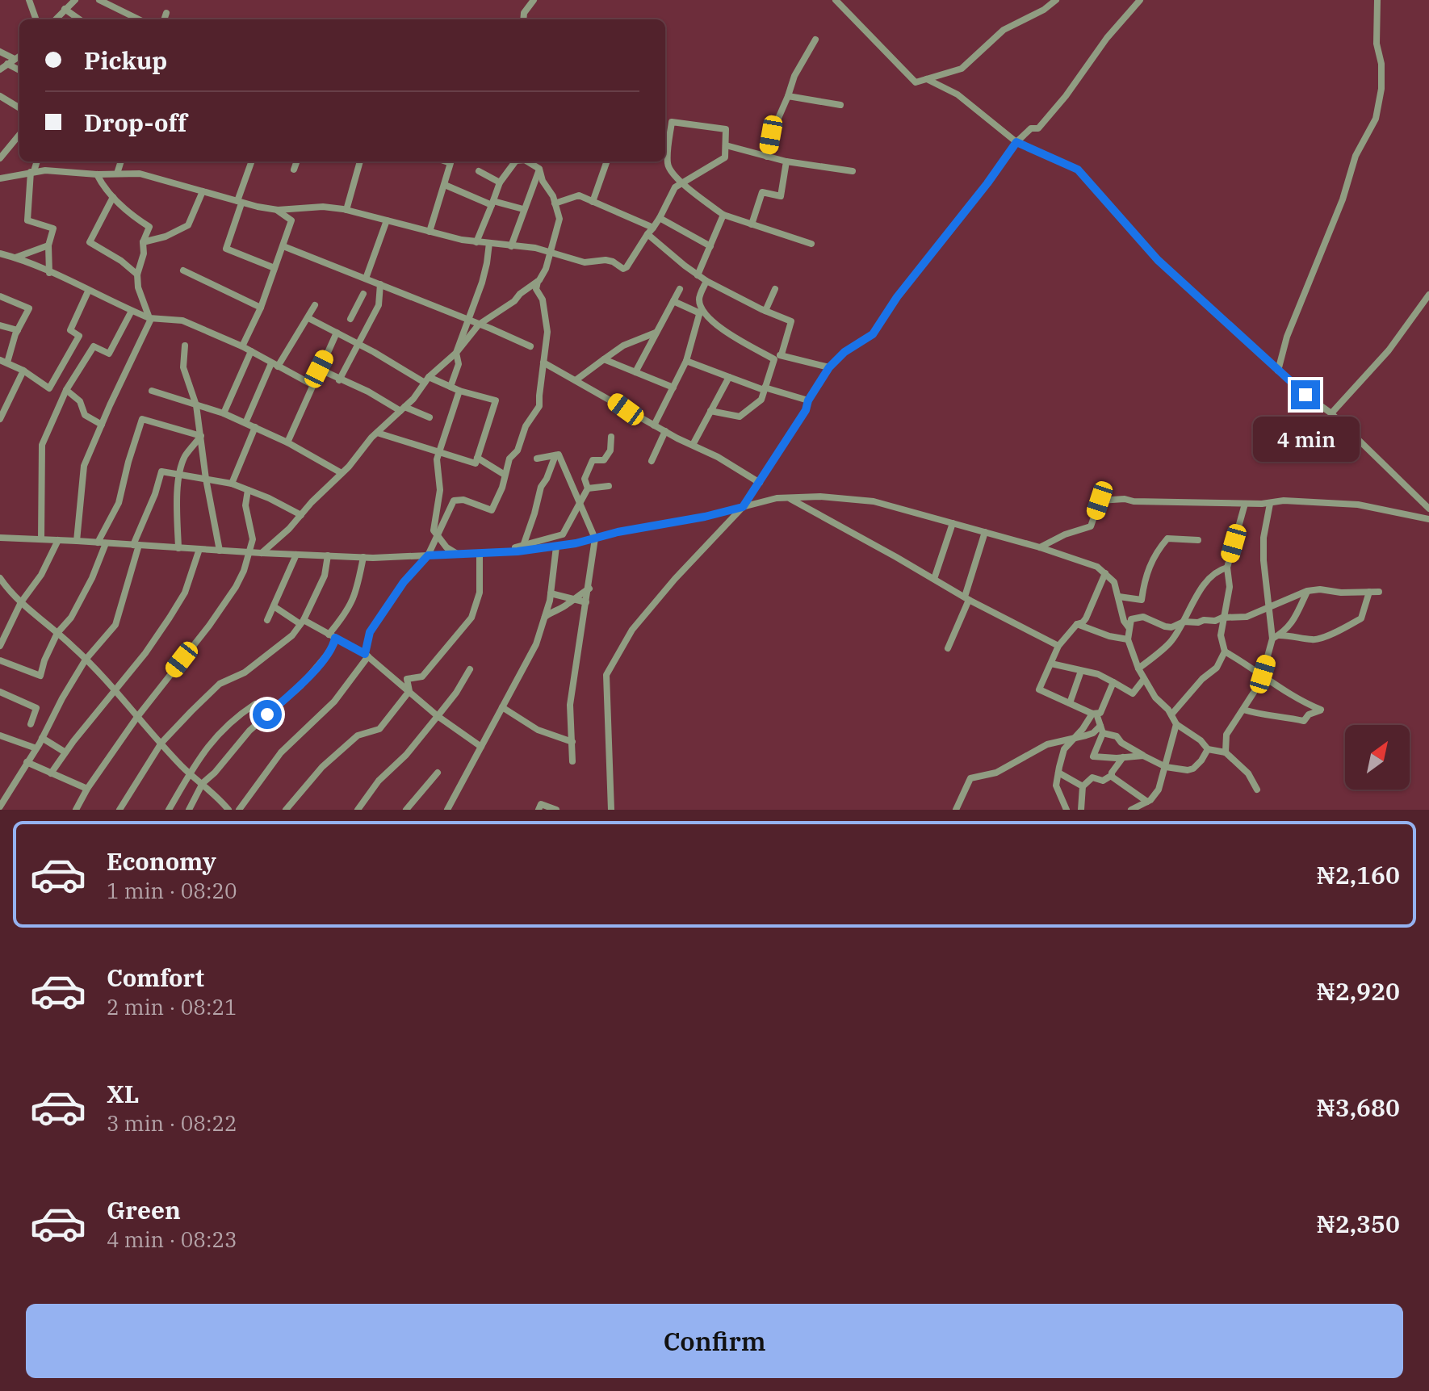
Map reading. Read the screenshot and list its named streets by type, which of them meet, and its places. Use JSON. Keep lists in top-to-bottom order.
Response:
{
  "north": "top right",
  "page": {
    "banner": ["Pickup", "Drop-off"],
    "bubble": "4 min",
    "list": [
      {
        "name": "Economy",
        "note": "1 min · 08:20",
        "value": "₦2,160"
      },
      {
        "name": "Comfort",
        "note": "2 min · 08:21",
        "value": "₦2,920"
      },
      {
        "name": "XL",
        "note": "3 min · 08:22",
        "value": "₦3,680"
      },
      {
        "name": "Green",
        "note": "4 min · 08:23",
        "value": "₦2,350"
      }
    ],
    "buttons": "Confirm"
  }
}
